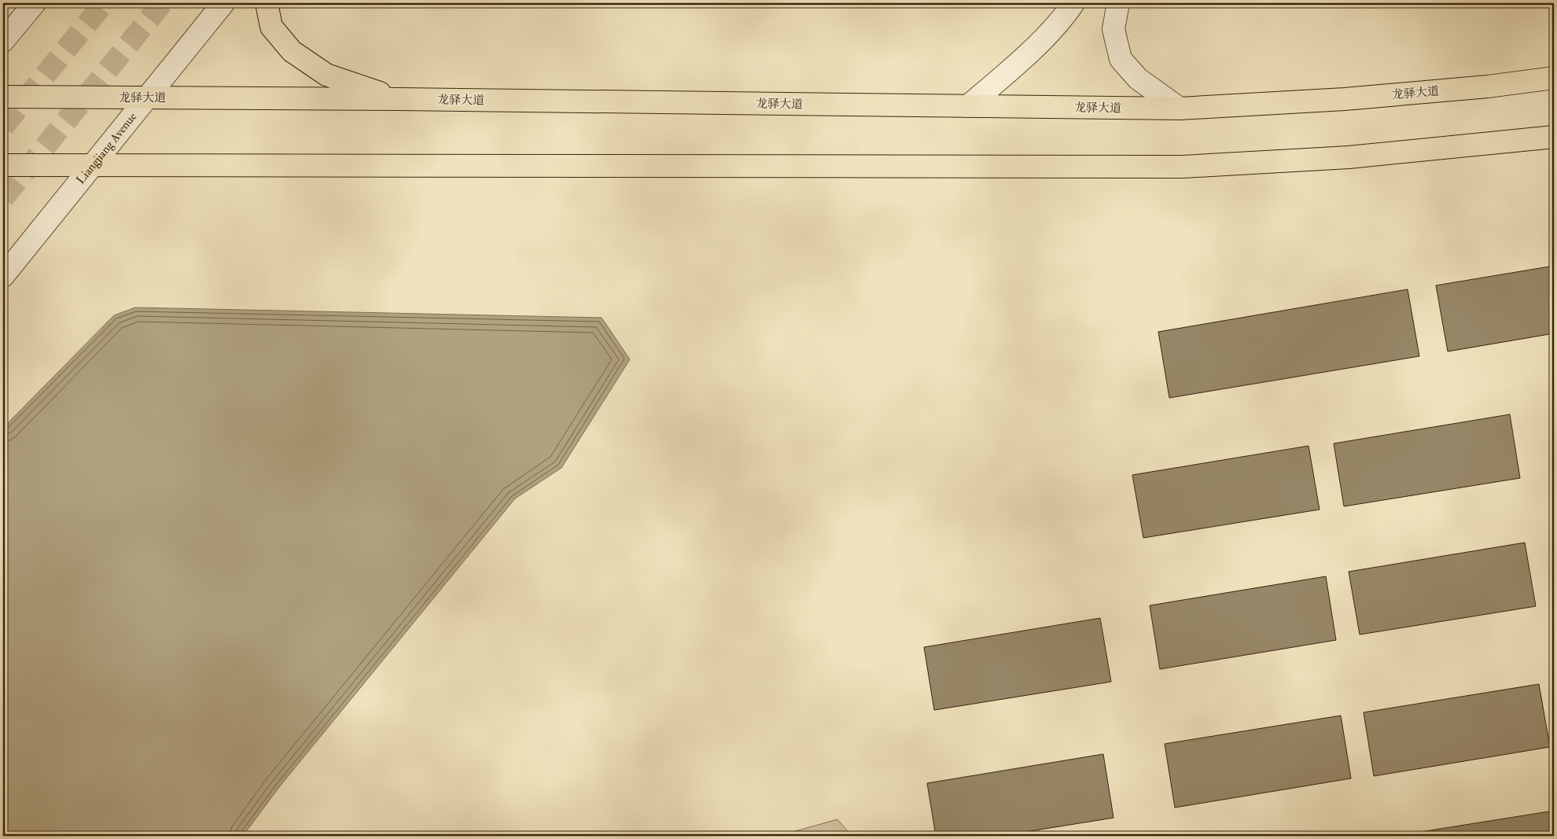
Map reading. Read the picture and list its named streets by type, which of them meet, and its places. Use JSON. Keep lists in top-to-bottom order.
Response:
{
  "streets": {
    "main road": ["龙驿大道"],
    "street": ["Liangjiang Avenue"]
  },
  "crossings": [
    ["龙驿大道", "Liangjiang Avenue"]
  ]
}
